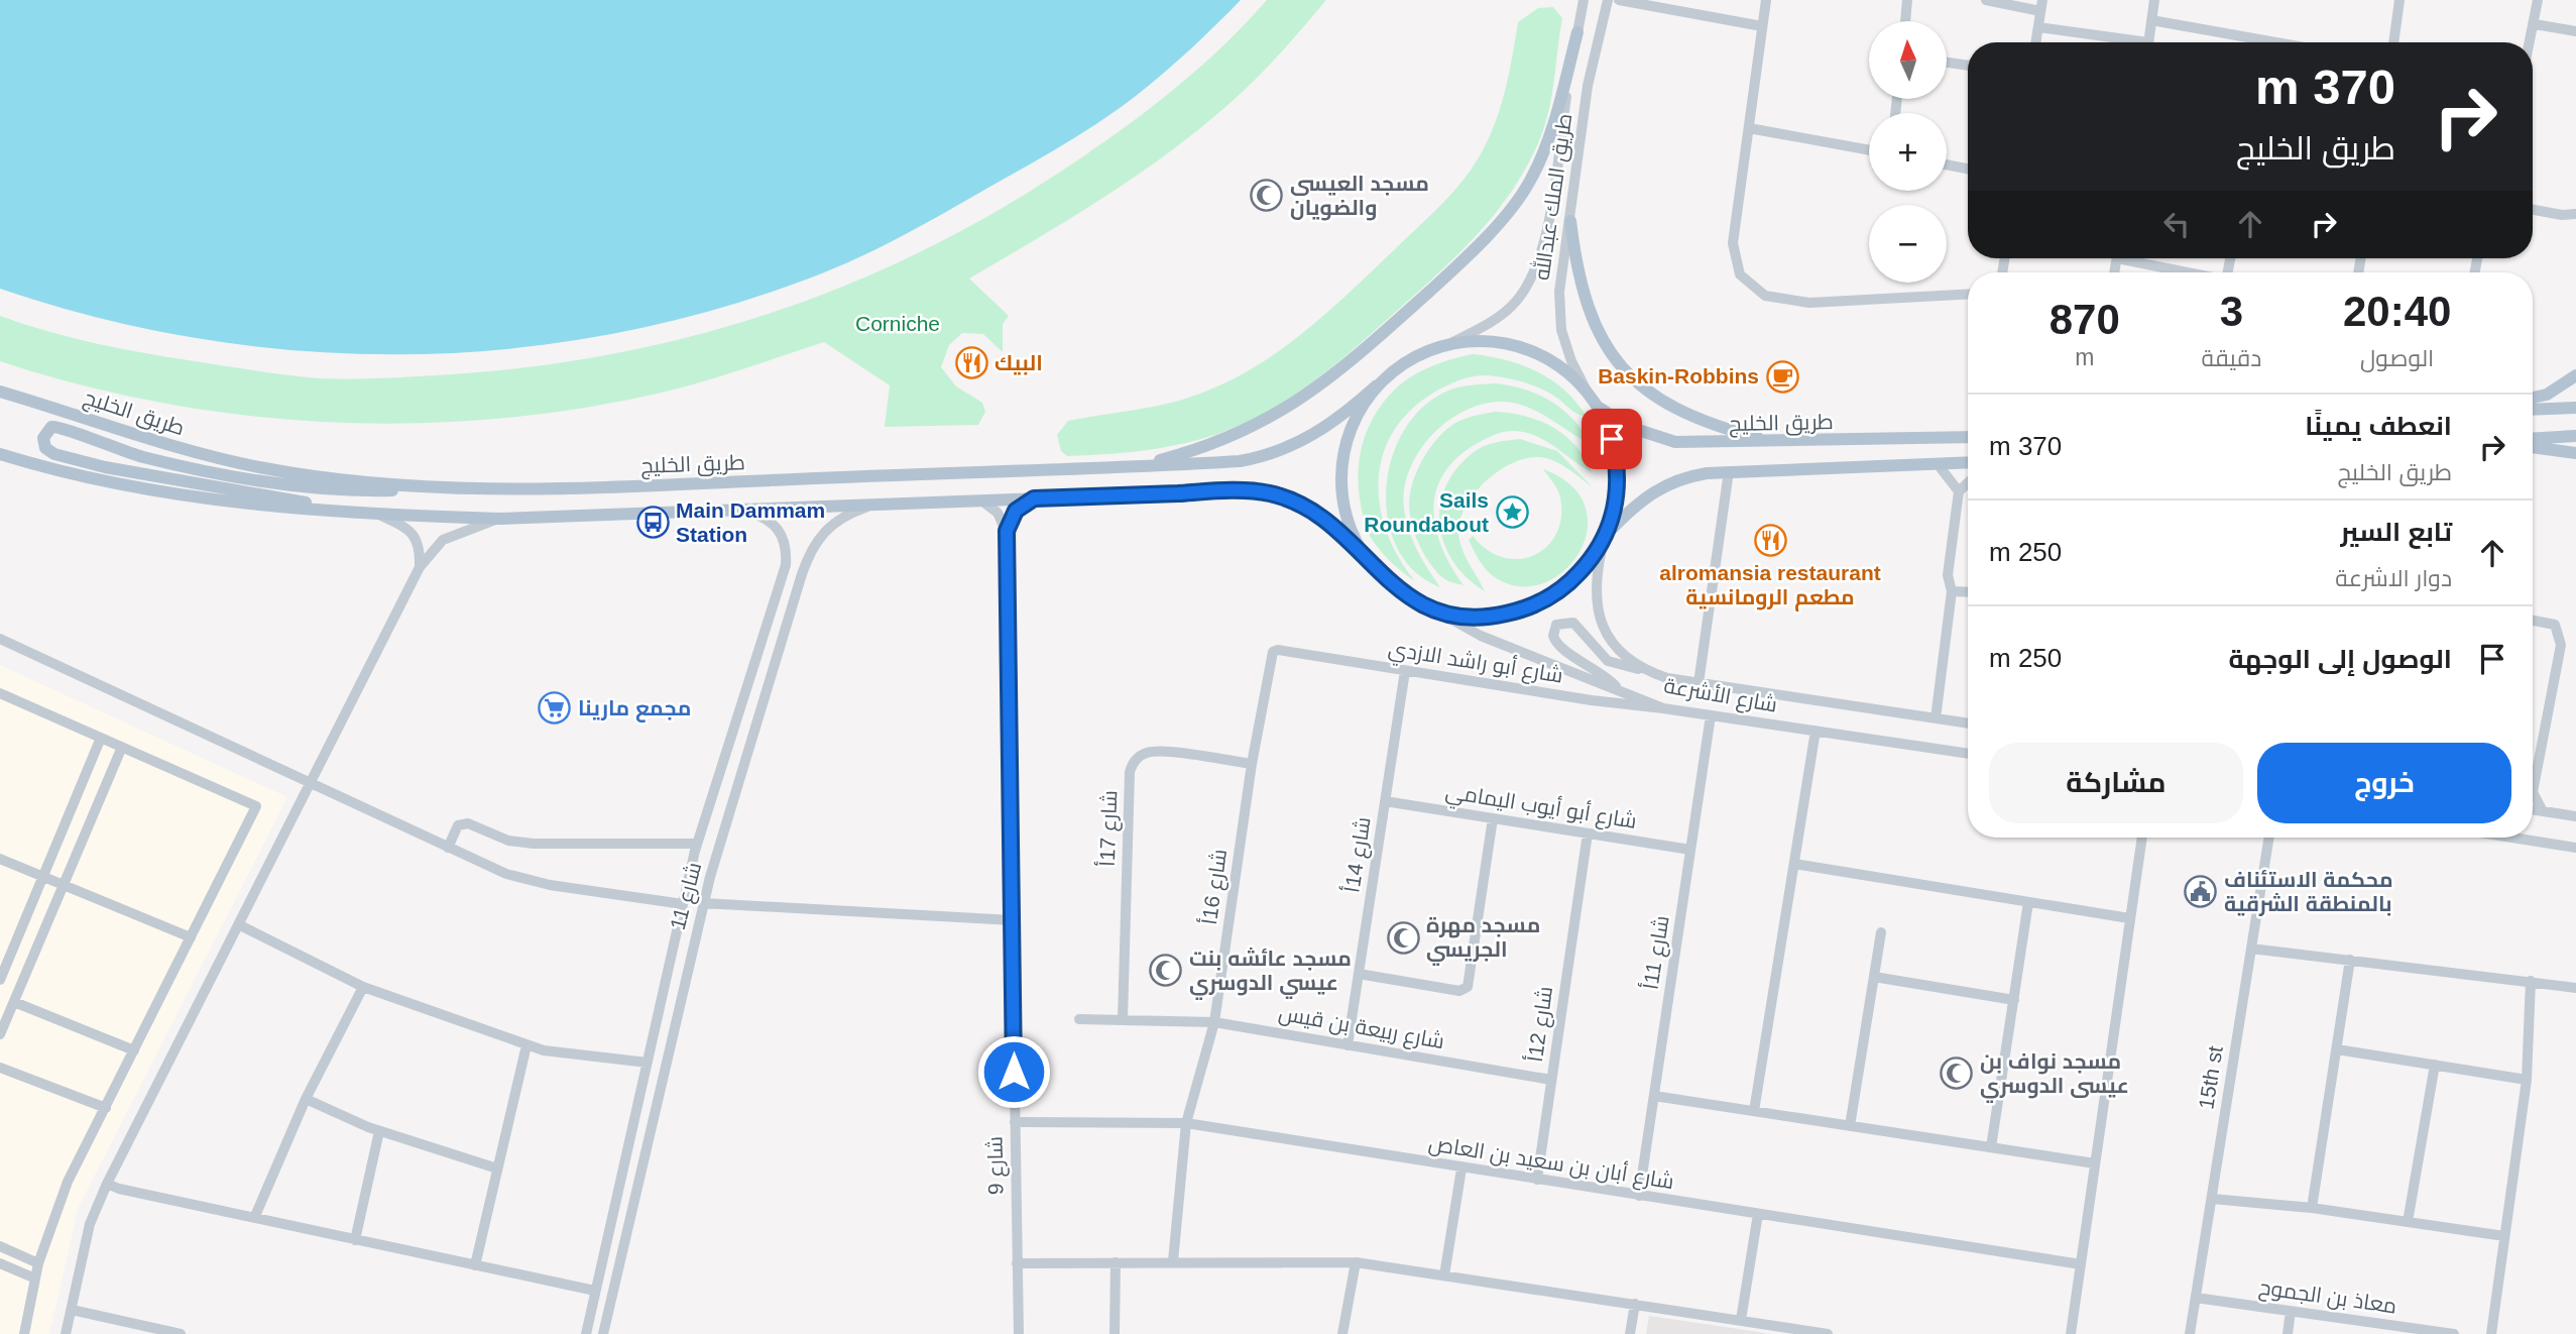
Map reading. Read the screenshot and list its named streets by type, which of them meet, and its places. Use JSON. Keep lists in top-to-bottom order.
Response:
{
  "streets": {
    "main road": ["طريق الخليج"],
    "street": [
      "طريق الملك عبدالله",
      "شارع أبو راشد الازدي",
      "شارع الأشرعة",
      "شارع أبو أيوب اليمامي",
      "شارع 17أ",
      "شارع 14أ",
      "شارع 16أ",
      "شارع 11",
      "شارع 11أ",
      "شارع 12أ",
      "شارع ربيعة بن قيس",
      "15th st",
      "شارع أبان بن سعيد بن العاص",
      "شارع 9",
      "معاذ بن الجموح"
    ]
  },
  "crossings": [
    ["طريق الملك عبدالله", "طريق الخليج"],
    ["شارع أبو راشد الازدي", "شارع الأشرعة"],
    ["شارع أبو راشد الازدي", "شارع 14أ"],
    ["شارع أبو راشد الازدي", "شارع 16أ"],
    ["شارع الأشرعة", "شارع 11أ"],
    ["شارع أبو أيوب اليمامي", "شارع 14أ"],
    ["شارع أبو أيوب اليمامي", "شارع 11أ"],
    ["شارع أبو أيوب اليمامي", "شارع 12أ"],
    ["شارع 17أ", "شارع 16أ"],
    ["شارع 17أ", "شارع ربيعة بن قيس"],
    ["شارع 14أ", "شارع ربيعة بن قيس"],
    ["شارع 16أ", "شارع ربيعة بن قيس"],
    ["شارع 16أ", "شارع أبان بن سعيد بن العاص"],
    ["شارع 11أ", "شارع أبان بن سعيد بن العاص"],
    ["شارع 12أ", "شارع ربيعة بن قيس"],
    ["شارع 12أ", "شارع أبان بن سعيد بن العاص"],
    ["15th st", "معاذ بن الجموح"],
    ["شارع أبان بن سعيد بن العاص", "شارع 9"]
  ],
  "parks": ["Corniche"],
  "places": {
    "mosque": [
      "مسجد العيسى والضويان",
      "مسجد مهرة الجريسي",
      "مسجد عائشه بنت عيسي الدوسري",
      "مسجد نواف بن عيسى الدوسري"
    ],
    "restaurant": ["البيك", "alromansia restaurant مطعم الرومانسية"],
    "cafe": ["Baskin-Robbins"],
    "place": ["Sails Roundabout"],
    "bus stop": ["Main Dammam Station"],
    "supermarket": ["مجمع مارينا"],
    "public building": ["محكمة الاستئناف بالمنطقة الشرقية"]
  },
  "north": "top",
  "page": {
    "map_buttons": ["+", "−"],
    "turn": ["370 m", "طريق الخليج"],
    "eta": [
      "20:40",
      "الوصول",
      "3",
      "دقيقة",
      "870",
      "m"
    ],
    "list": [
      {
        "name": "انعطف يمينًا",
        "note": "طريق الخليج",
        "value": "370 m"
      },
      {
        "name": "تابع السير",
        "note": "دوار الاشرعة",
        "value": "250 m"
      },
      {
        "name": "الوصول إلى الوجهة",
        "value": "250 m"
      }
    ],
    "buttons": ["خروج", "مشاركة"]
  }
}
